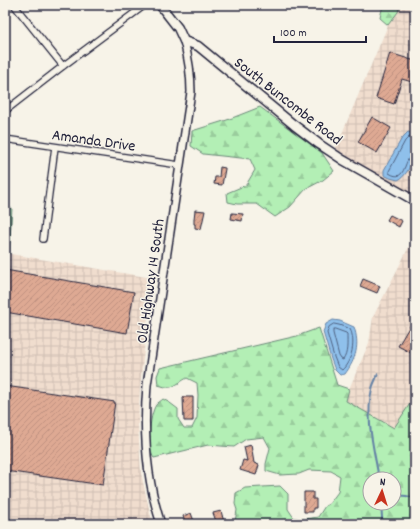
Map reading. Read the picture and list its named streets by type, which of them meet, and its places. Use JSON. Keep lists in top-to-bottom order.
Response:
{
  "streets": {
    "main road": ["South Buncombe Road"],
    "street": ["Amanda Drive", "Old Highway 14 South"]
  },
  "crossings": [
    ["South Buncombe Road", "Old Highway 14 South"],
    ["Amanda Drive", "Old Highway 14 South"]
  ],
  "scale_bar": "100 m",
  "north": "top"
}
